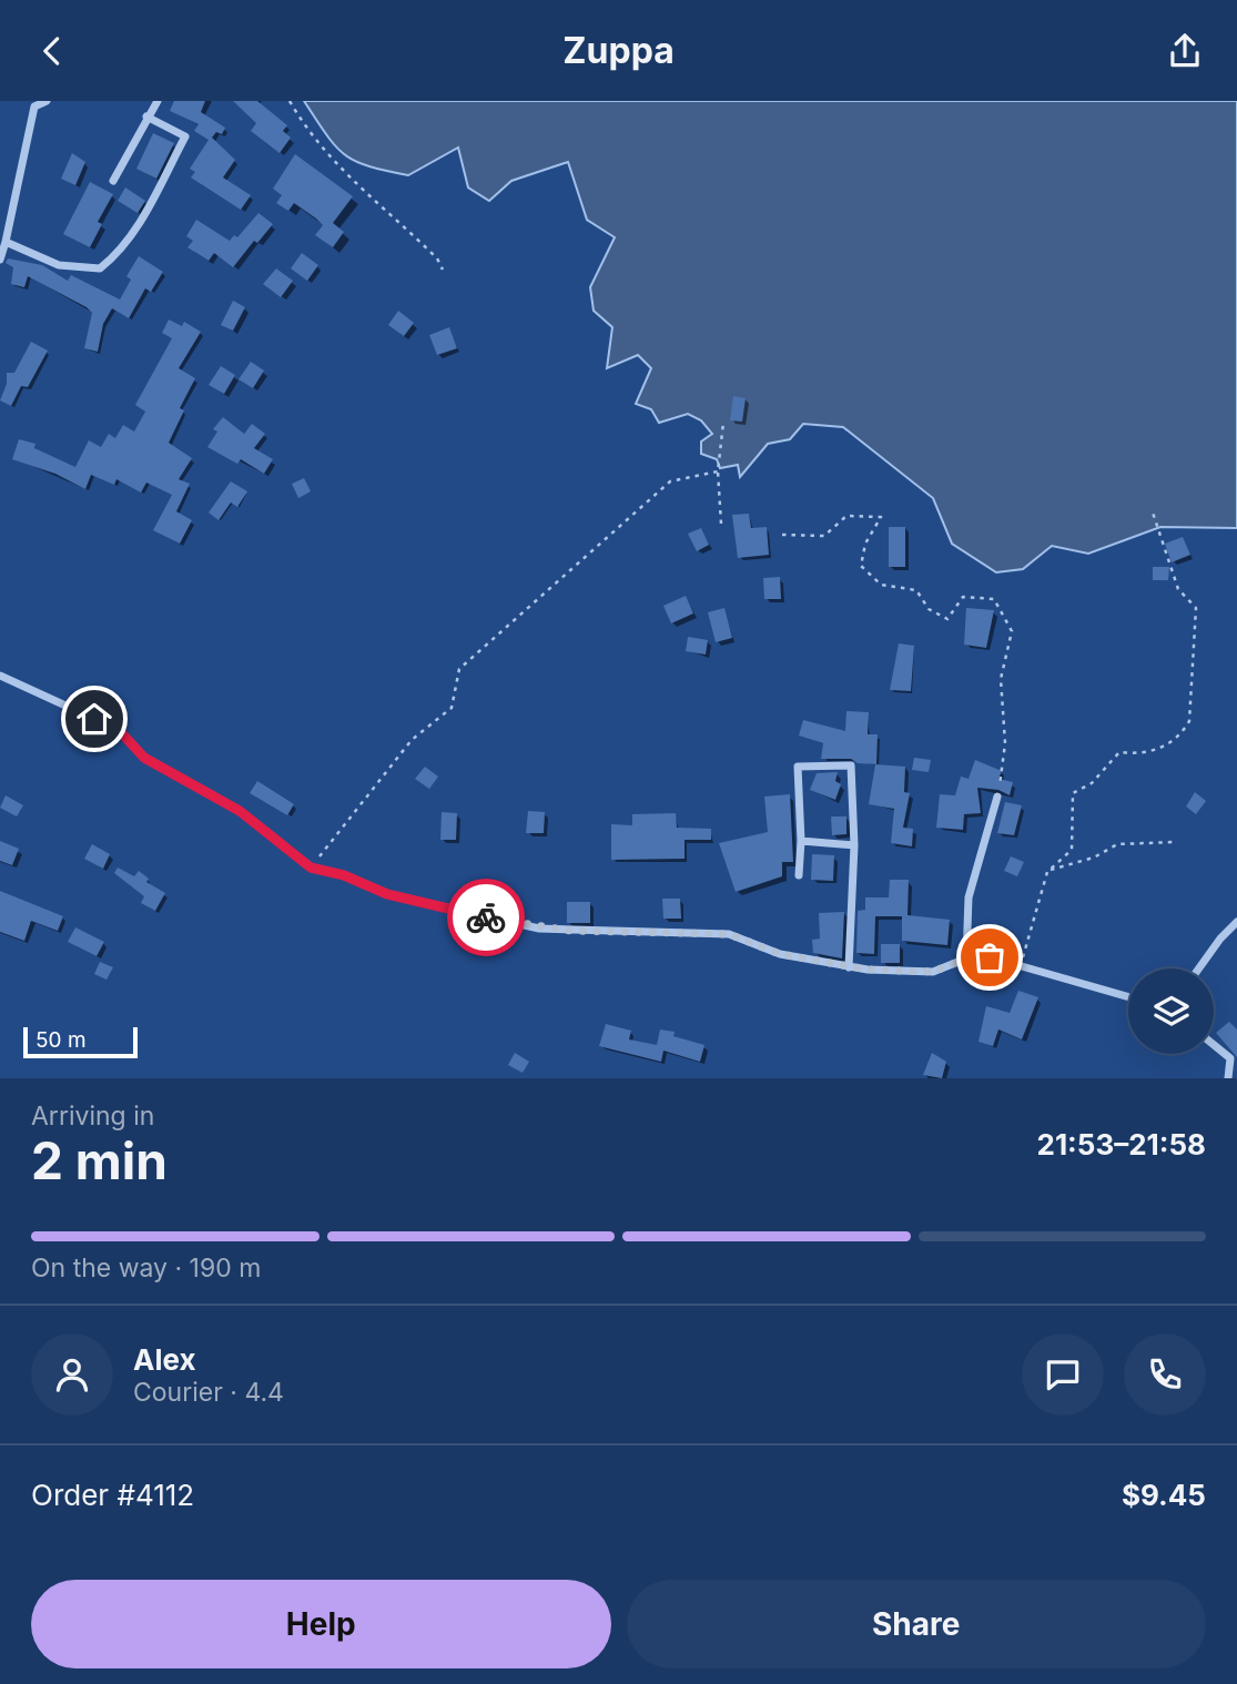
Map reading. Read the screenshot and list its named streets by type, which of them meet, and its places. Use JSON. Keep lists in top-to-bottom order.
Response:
{
  "scale_bar": "50 m",
  "page": {
    "header": "Zuppa",
    "scale": "50 m",
    "heading": ["2 min", "Arriving in", "21:53–21:58"],
    "panel": [
      "Alex",
      "Courier · 4.4",
      "Order #4112",
      "$9.45"
    ],
    "bar": "On the way · 190 m",
    "buttons": ["Help", "Share"]
  }
}
